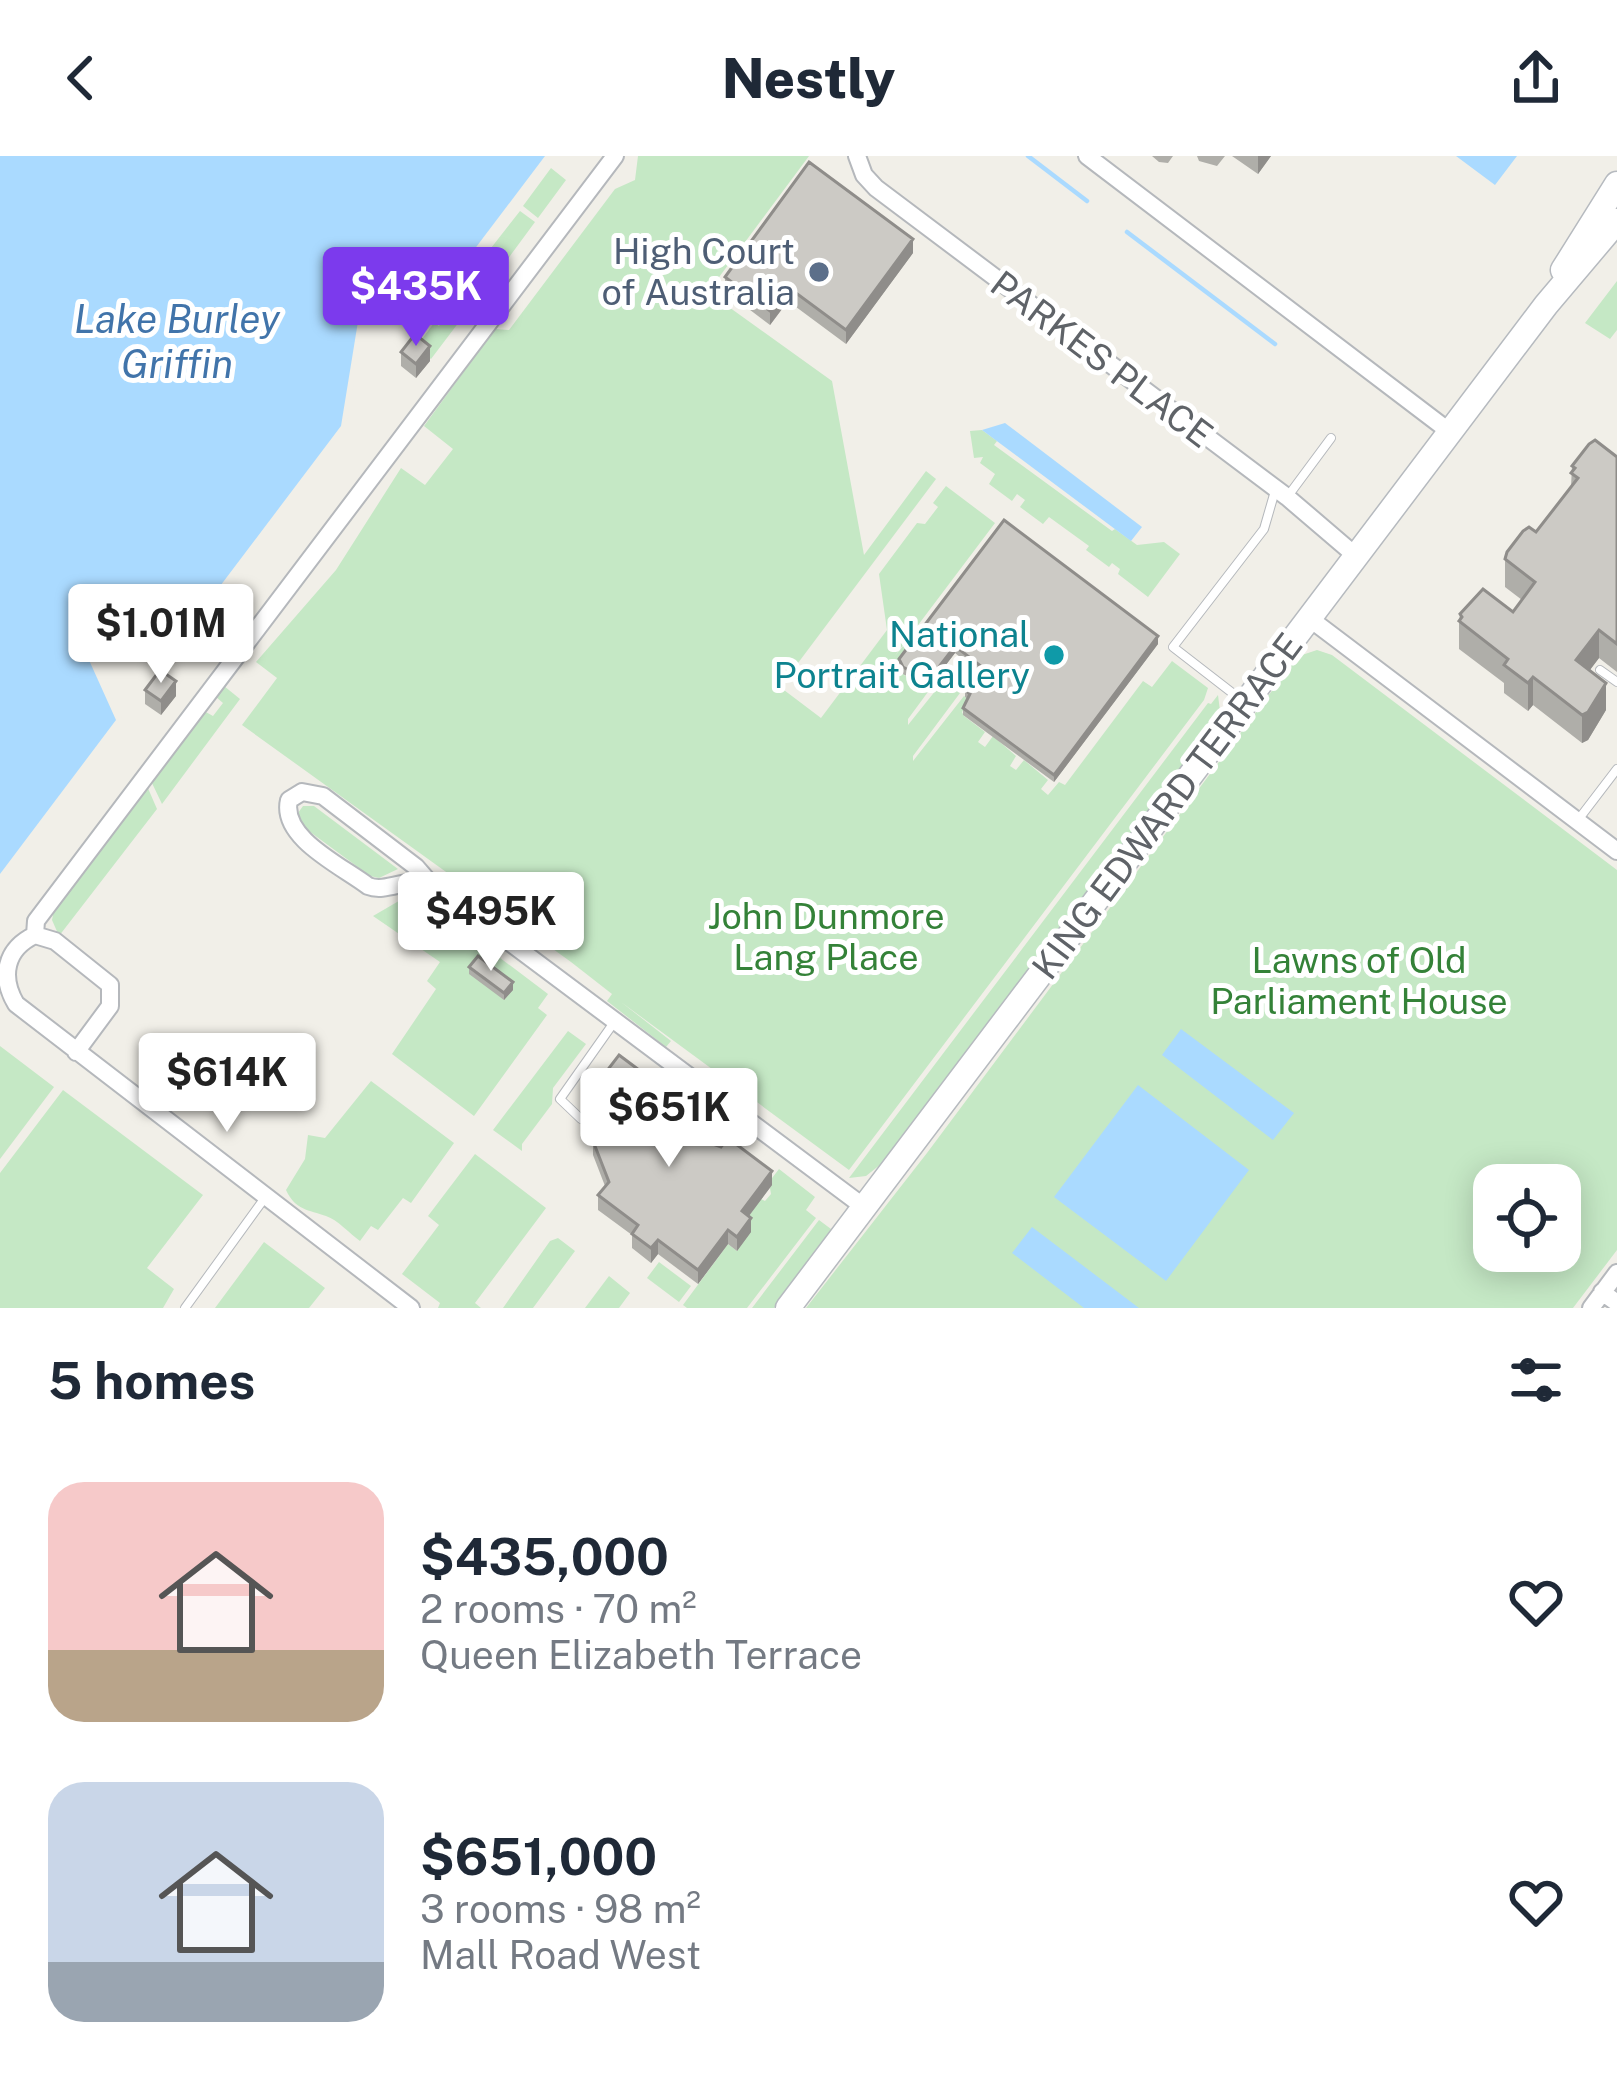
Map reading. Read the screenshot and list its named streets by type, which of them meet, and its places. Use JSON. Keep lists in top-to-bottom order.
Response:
{
  "streets": {
    "main road": ["KING EDWARD TERRACE"],
    "street": ["PARKES PLACE"]
  },
  "crossings": [
    ["PARKES PLACE", "KING EDWARD TERRACE"]
  ],
  "water": ["Lake Burley Griffin"],
  "parks": ["John Dunmore Lang Place", "Lawns of Old Parliament House"],
  "places": ["High Court of Australia", "National Portrait Gallery"],
  "page": {
    "header": "Nestly",
    "price": [
      "$435K",
      "$1.01M",
      "$495K",
      "$614K",
      "$651K"
    ],
    "heading": "5 homes",
    "list": [
      {
        "name": "$435,000",
        "note": "2 rooms · 70 m² · Queen Elizabeth Terrace"
      },
      {
        "name": "$651,000",
        "note": "3 rooms · 98 m² · Mall Road West"
      }
    ]
  }
}
